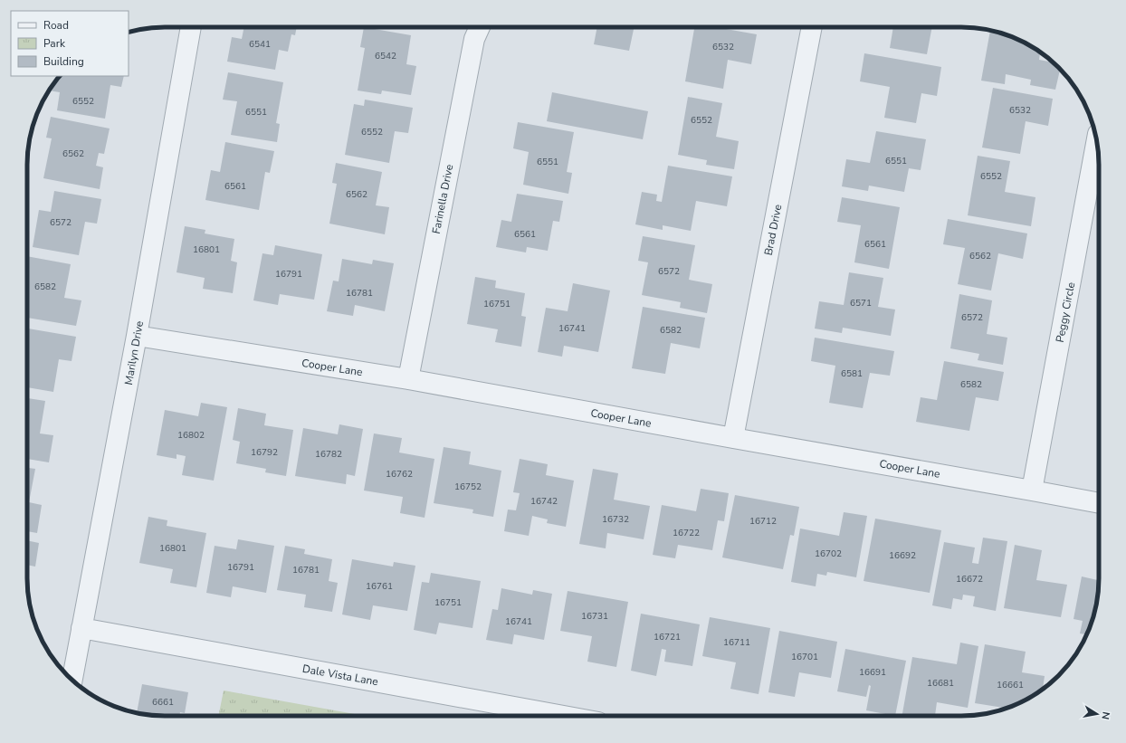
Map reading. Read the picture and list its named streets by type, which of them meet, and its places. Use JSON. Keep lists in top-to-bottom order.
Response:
{
  "streets": {
    "street": [
      "Farinella Drive",
      "Brad Drive",
      "Peggy Circle",
      "Marilyn Drive",
      "Cooper Lane",
      "Dale Vista Lane"
    ]
  },
  "crossings": [
    ["Farinella Drive", "Cooper Lane"],
    ["Brad Drive", "Cooper Lane"],
    ["Peggy Circle", "Cooper Lane"],
    ["Marilyn Drive", "Cooper Lane"],
    ["Marilyn Drive", "Dale Vista Lane"]
  ],
  "house_numbers": [
    "6541",
    "6532",
    "6542",
    "6552",
    "6532",
    "6551",
    "6552",
    "6552",
    "6562",
    "6551",
    "6551",
    "6552",
    "6561",
    "6562",
    "6572",
    "6561",
    "6561",
    "16801",
    "6562",
    "6572",
    "16791",
    "6582",
    "16781",
    "6571",
    "16751",
    "6572",
    "16741",
    "6582",
    "6581",
    "6582",
    "16802",
    "16792",
    "16782",
    "16762",
    "16752",
    "16742",
    "16732",
    "16712",
    "16722",
    "16801",
    "16702",
    "16692",
    "16791",
    "16781",
    "16672",
    "16761",
    "16751",
    "16731",
    "16741",
    "16721",
    "16711",
    "16701",
    "16691",
    "16681",
    "16661",
    "6661"
  ],
  "legend": ["Road", "Park", "Building"],
  "north": "right"
}
